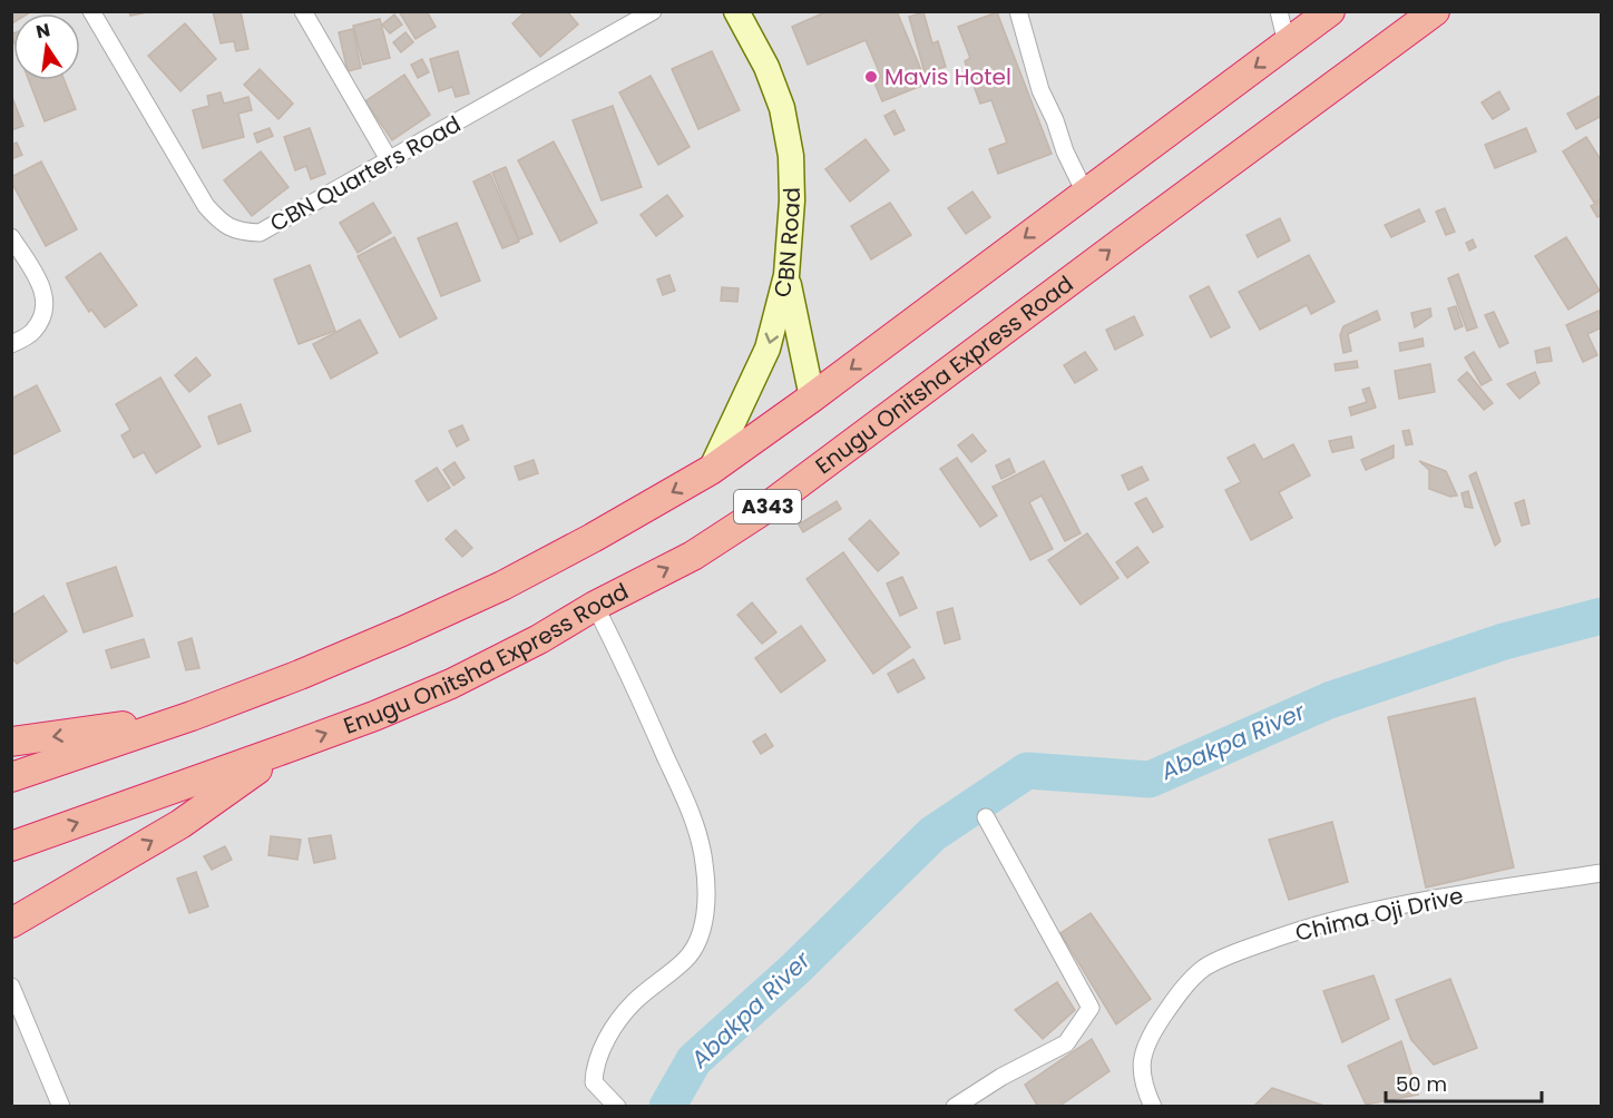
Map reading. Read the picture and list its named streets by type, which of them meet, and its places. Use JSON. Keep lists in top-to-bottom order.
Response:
{
  "streets": {
    "highway": ["Enugu Onitsha Express Road", "A343"],
    "main road": ["CBN Road"],
    "street": ["CBN Quarters Road", "Chima Oji Drive"]
  },
  "crossings": [
    ["CBN Road", "A343"]
  ],
  "one_way": ["CBN Road"],
  "water": ["Abakpa River"],
  "places": ["Mavis Hotel"],
  "scale_bar": "50 m",
  "north": "top"
}
